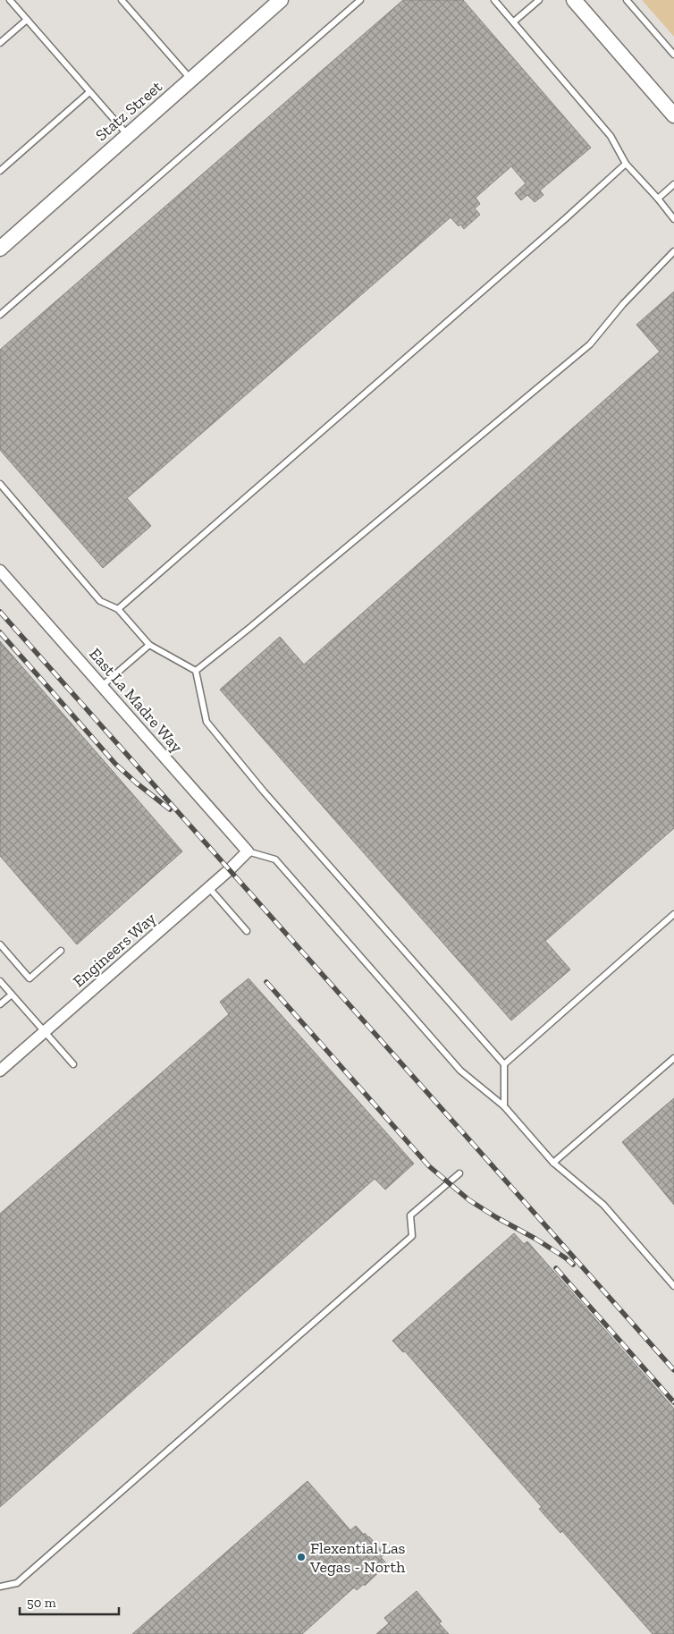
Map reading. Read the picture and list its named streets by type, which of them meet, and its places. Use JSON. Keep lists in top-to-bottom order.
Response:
{
  "streets": {
    "street": ["Statz Street", "East La Madre Way", "Engineers Way"]
  },
  "crossings": [
    ["East La Madre Way", "Engineers Way"]
  ],
  "places": ["Flexential Las Vegas - North"],
  "scale_bar": "50 m"
}
